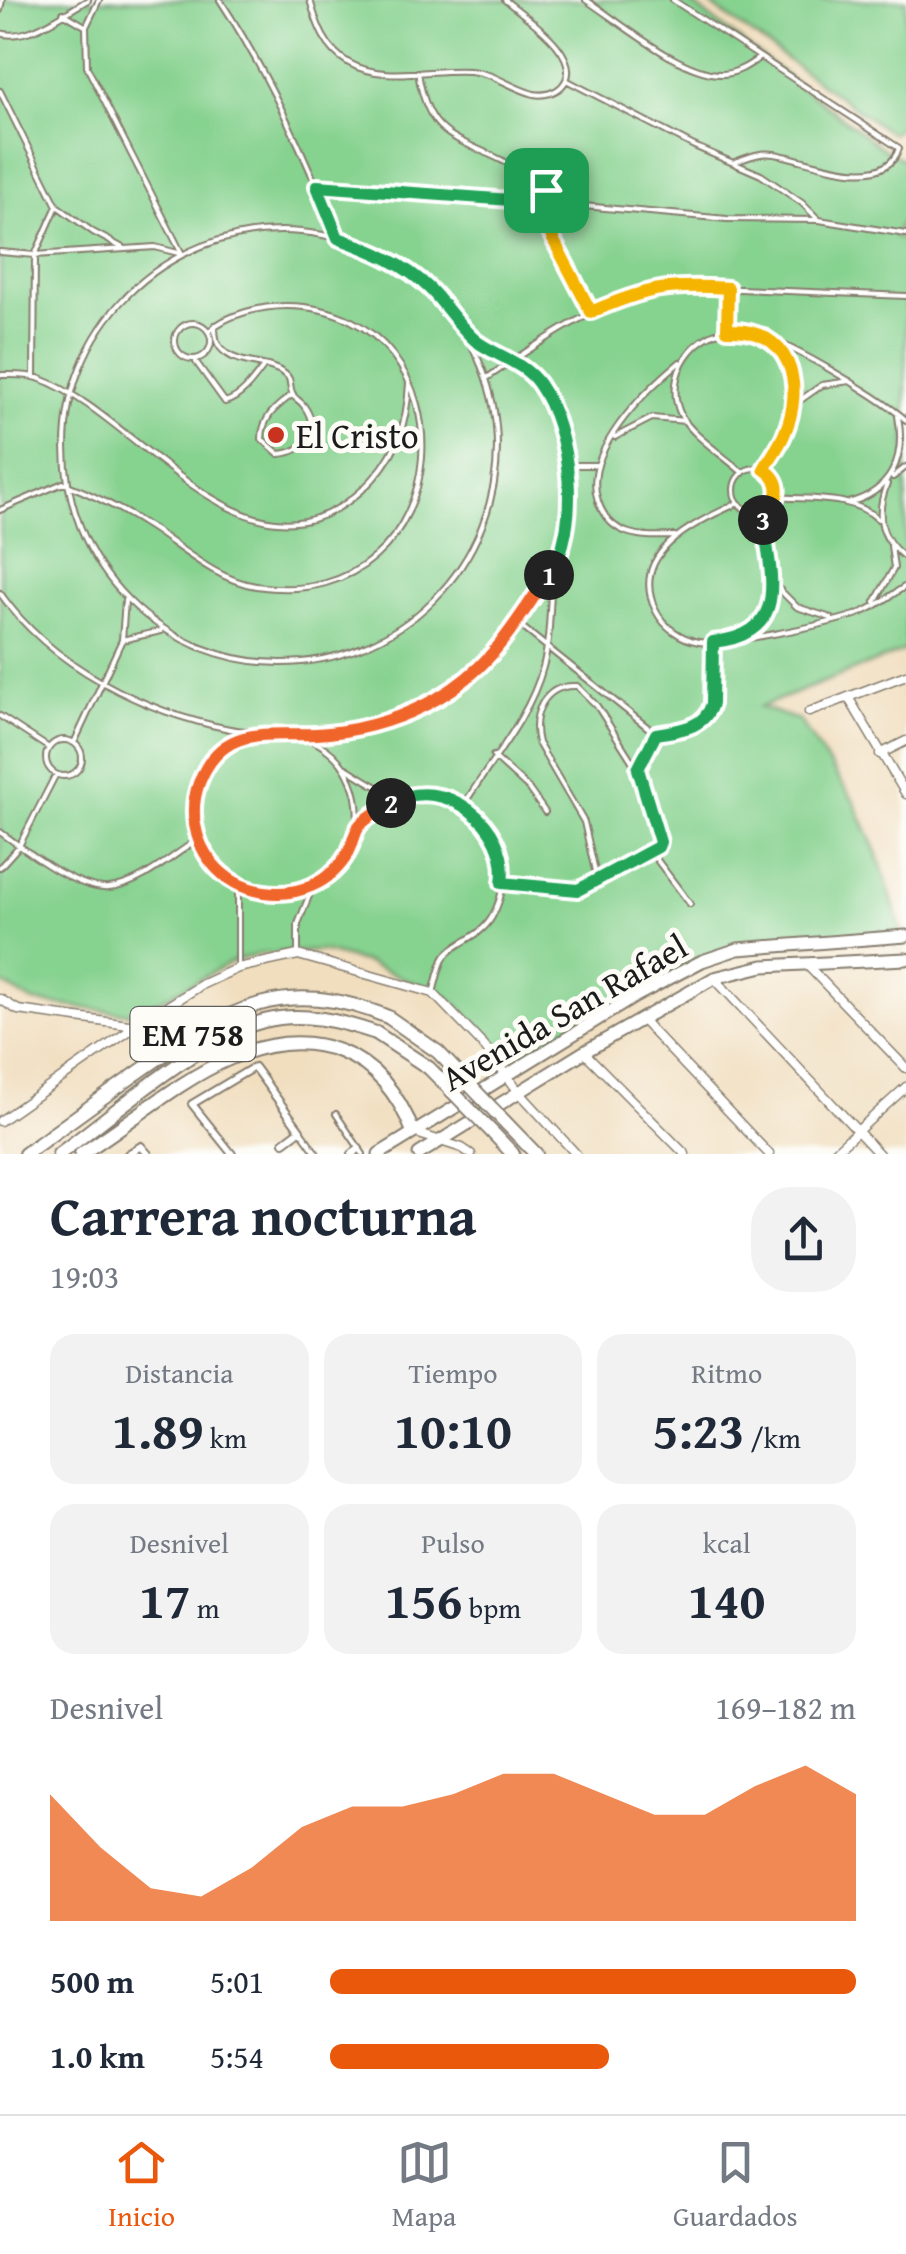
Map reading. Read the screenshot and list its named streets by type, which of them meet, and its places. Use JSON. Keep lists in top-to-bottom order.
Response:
{
  "streets": {
    "highway": ["EM 758"],
    "main road": ["Avenida San Rafael"]
  },
  "places": ["El Cristo"],
  "page": {
    "pins": ["3", "1", "2"],
    "heading": ["Carrera nocturna", "19:03"],
    "stats": [
      ["Distancia", "1.89 km"],
      ["Tiempo", "10:10"],
      ["Ritmo", "5:23 /km"],
      ["Desnivel", "17 m"],
      ["Pulso", "156 bpm"],
      ["kcal", "140"]
    ],
    "chart": ["Desnivel", "169–182 m"],
    "list": [
      {
        "name": "500 m",
        "note": "5:01"
      },
      {
        "name": "1.0 km",
        "note": "5:54"
      }
    ],
    "tabs": ["Inicio", "Mapa", "Guardados"]
  }
}
